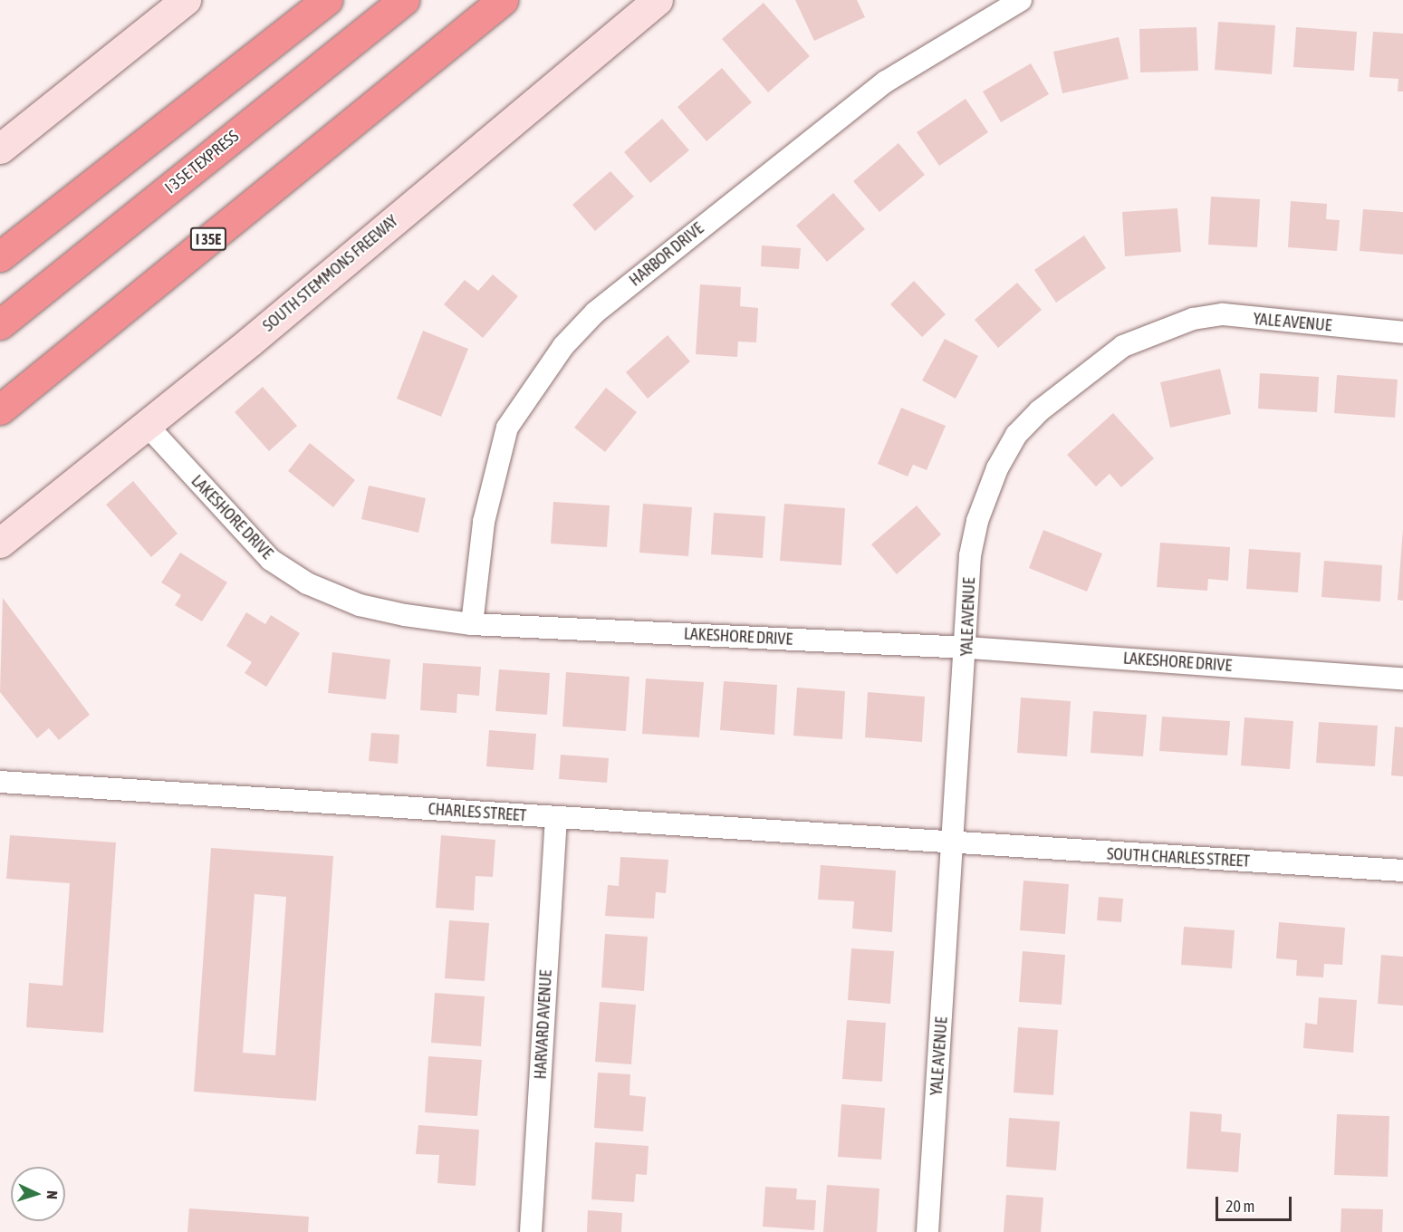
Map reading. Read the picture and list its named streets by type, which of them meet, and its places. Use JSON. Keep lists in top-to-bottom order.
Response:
{
  "streets": {
    "highway": ["I 35E TEXPRESS", "I 35E"],
    "main road": ["SOUTH STEMMONS FREEWAY"],
    "street": [
      "HARBOR DRIVE",
      "YALE AVENUE",
      "LAKESHORE DRIVE",
      "CHARLES STREET",
      "SOUTH CHARLES STREET",
      "HARVARD AVENUE"
    ]
  },
  "crossings": [
    ["HARBOR DRIVE", "LAKESHORE DRIVE"],
    ["SOUTH STEMMONS FREEWAY", "LAKESHORE DRIVE"],
    ["YALE AVENUE", "LAKESHORE DRIVE"],
    ["YALE AVENUE", "CHARLES STREET"],
    ["YALE AVENUE", "SOUTH CHARLES STREET"],
    ["CHARLES STREET", "SOUTH CHARLES STREET"],
    ["CHARLES STREET", "HARVARD AVENUE"]
  ],
  "scale_bar": "20 m",
  "north": "right"
}
